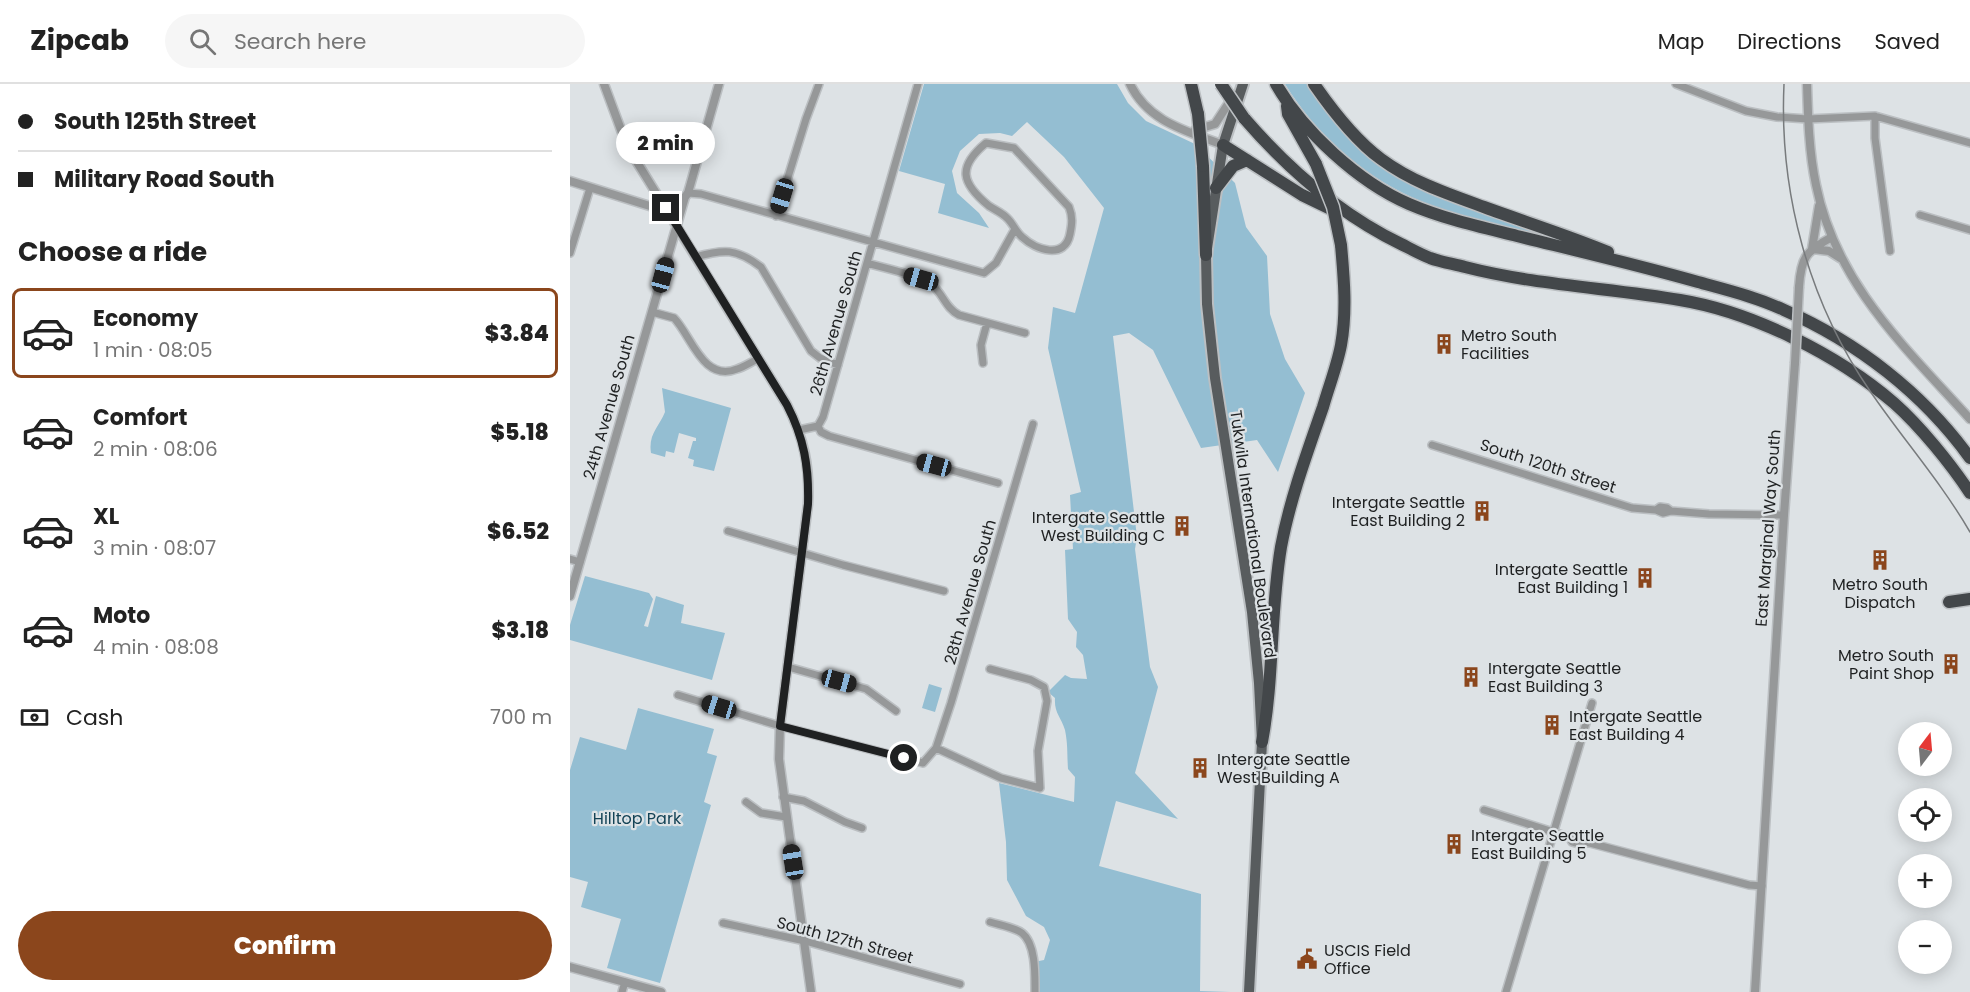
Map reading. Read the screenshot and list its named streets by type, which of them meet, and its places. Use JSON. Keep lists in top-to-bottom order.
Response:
{
  "streets": {
    "main road": ["Tukwila International Boulevard"],
    "street": [
      "26th Avenue South",
      "24th Avenue South",
      "South 120th Street",
      "East Marginal Way South",
      "28th Avenue South",
      "South 127th Street"
    ]
  },
  "crossings": [
    ["South 120th Street", "East Marginal Way South"]
  ],
  "parks": ["Hilltop Park"],
  "places": {
    "building": [
      "Metro South Facilities",
      "Intergate Seattle East Building 2",
      "Intergate Seattle West Building C",
      "Metro South Dispatch",
      "Intergate Seattle East Building 1",
      "Metro South Paint Shop",
      "Intergate Seattle East Building 3",
      "Intergate Seattle East Building 4",
      "Intergate Seattle West Building A",
      "Intergate Seattle East Building 5"
    ],
    "public building": ["USCIS Field Office"]
  },
  "north": "top",
  "page": {
    "header": "Zipcab",
    "search": "Search here",
    "nav": ["Map", "Directions", "Saved"],
    "banner": ["South 125th Street", "Military Road South"],
    "bubble": "2 min",
    "heading": "Choose a ride",
    "list": [
      {
        "name": "Economy",
        "note": "1 min · 08:05",
        "value": "$3.84"
      },
      {
        "name": "Comfort",
        "note": "2 min · 08:06",
        "value": "$5.18"
      },
      {
        "name": "XL",
        "note": "3 min · 08:07",
        "value": "$6.52"
      },
      {
        "name": "Moto",
        "note": "4 min · 08:08",
        "value": "$3.18"
      }
    ],
    "pay": ["Cash", "700 m"],
    "map_buttons": ["+", "−"],
    "buttons": "Confirm"
  }
}
